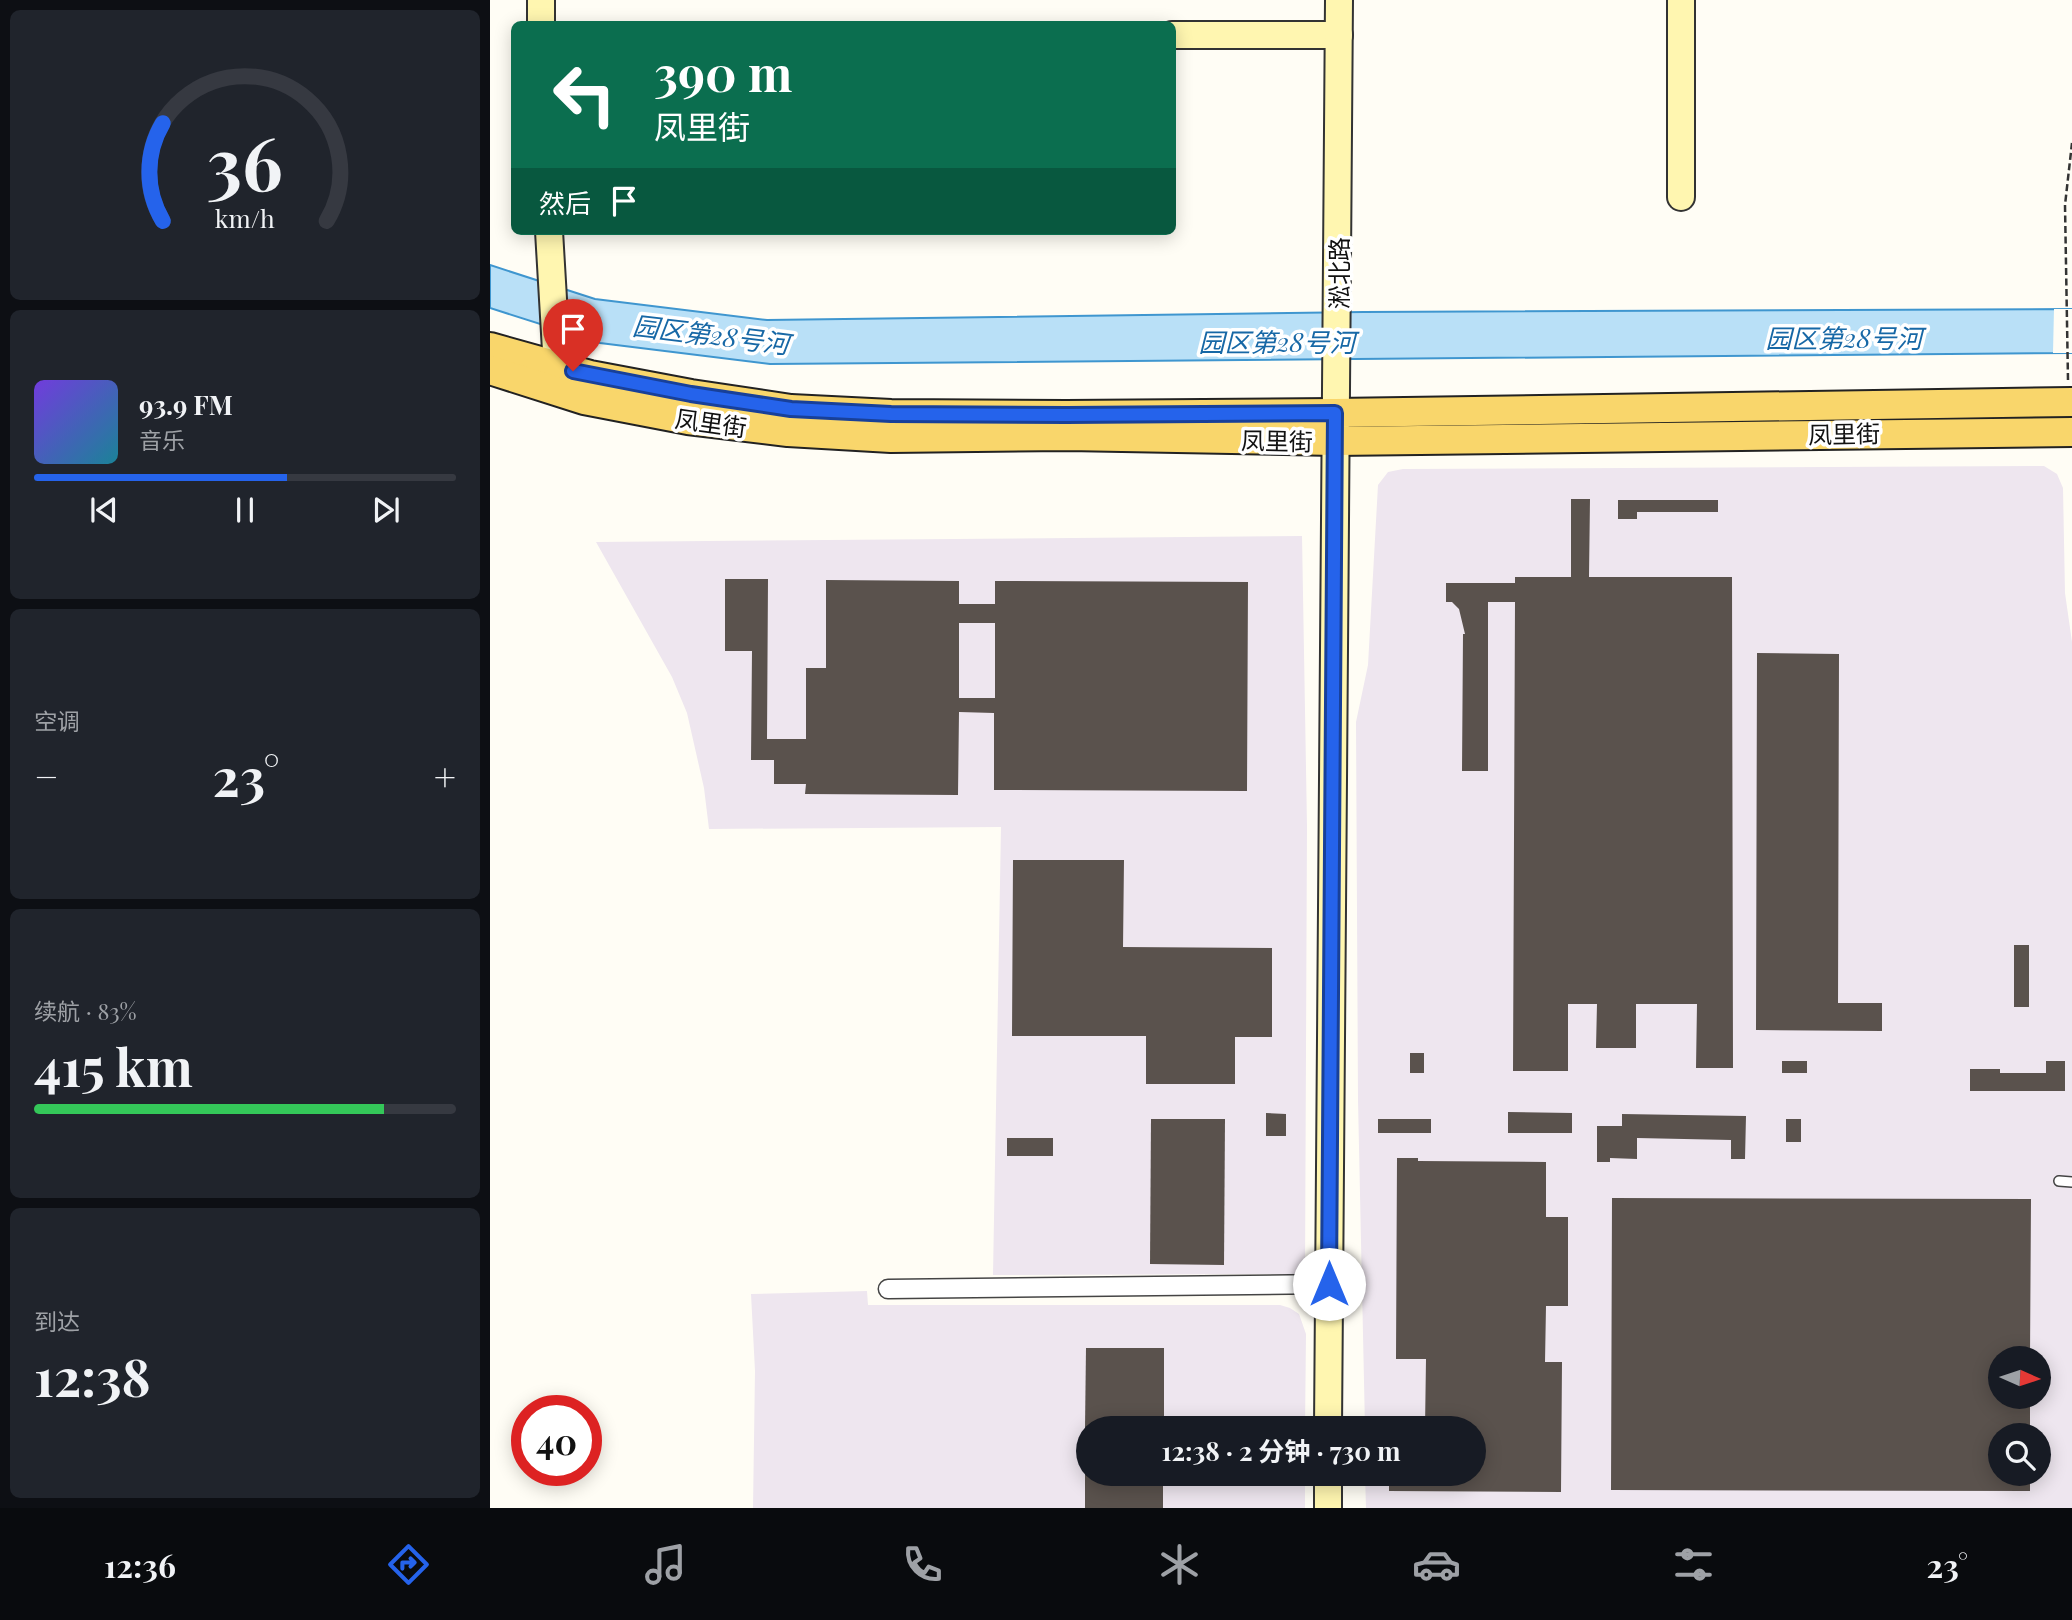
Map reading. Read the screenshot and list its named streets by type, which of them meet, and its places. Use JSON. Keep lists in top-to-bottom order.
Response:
{
  "streets": {
    "main road": ["凤里街"],
    "street": ["淞北路"]
  },
  "crossings": [
    ["淞北路", "凤里街"]
  ],
  "water": ["园区第28号河"],
  "north": "right",
  "page": {
    "turn": ["390 m", "凤里街"],
    "then": "然后",
    "song": ["93.9 FM", "音乐"],
    "tile": [
      "空调",
      ["续航 · 83%", "415 km"],
      ["到达", "12:38"]
    ],
    "heat": ["−", "23°", "+"],
    "limit": "40",
    "trip": "12:38 · 2 分钟 · 730 m",
    "tabs": ["12:36", "23°"],
    "gauge": ["36", "km/h"]
  }
}
